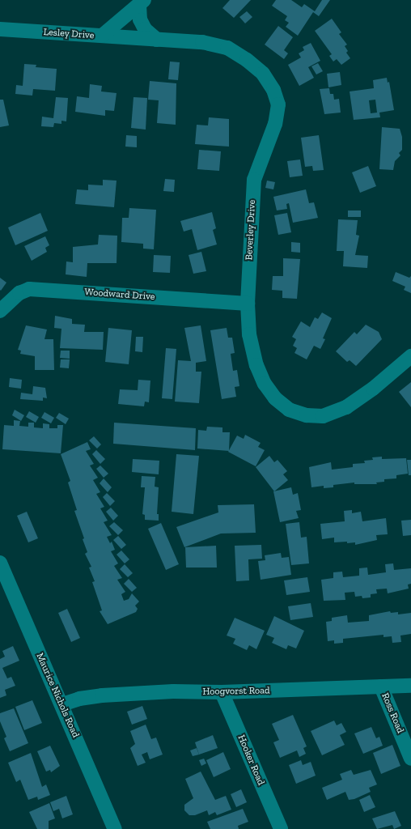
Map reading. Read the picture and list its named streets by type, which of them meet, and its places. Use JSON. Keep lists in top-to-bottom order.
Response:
{
  "streets": {
    "street": [
      "Lesley Drive",
      "Beverley Drive",
      "Woodward Drive",
      "Hoogvorst Road",
      "Maurice Nichols Road",
      "Ross Road",
      "Hooker Road"
    ]
  },
  "crossings": [
    ["Lesley Drive", "Beverley Drive"],
    ["Beverley Drive", "Woodward Drive"],
    ["Hoogvorst Road", "Maurice Nichols Road"],
    ["Hoogvorst Road", "Ross Road"],
    ["Hoogvorst Road", "Hooker Road"]
  ]
}
